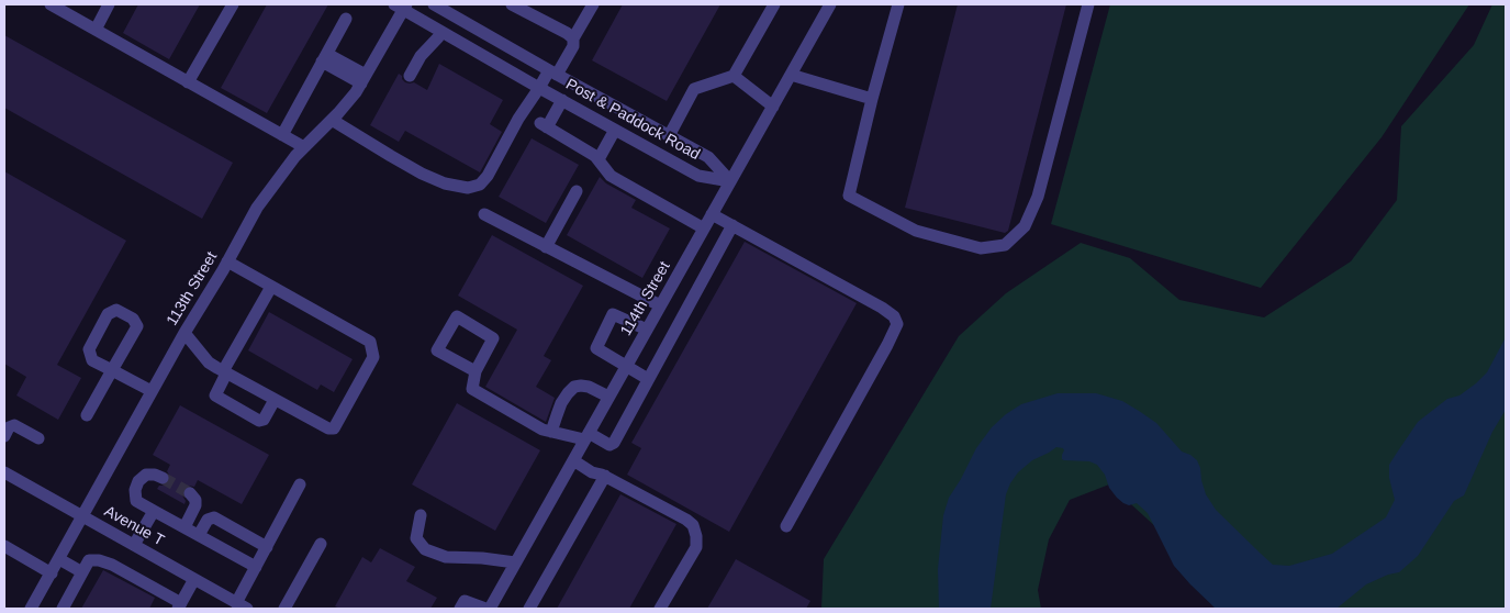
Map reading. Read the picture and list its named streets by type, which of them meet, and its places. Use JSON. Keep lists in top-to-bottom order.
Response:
{
  "streets": {
    "street": [
      "Post & Paddock Road",
      "113th Street",
      "114th Street",
      "Avenue T"
    ]
  },
  "crossings": [
    ["Post & Paddock Road", "113th Street"],
    ["Post & Paddock Road", "114th Street"],
    ["113th Street", "Avenue T"]
  ]
}
